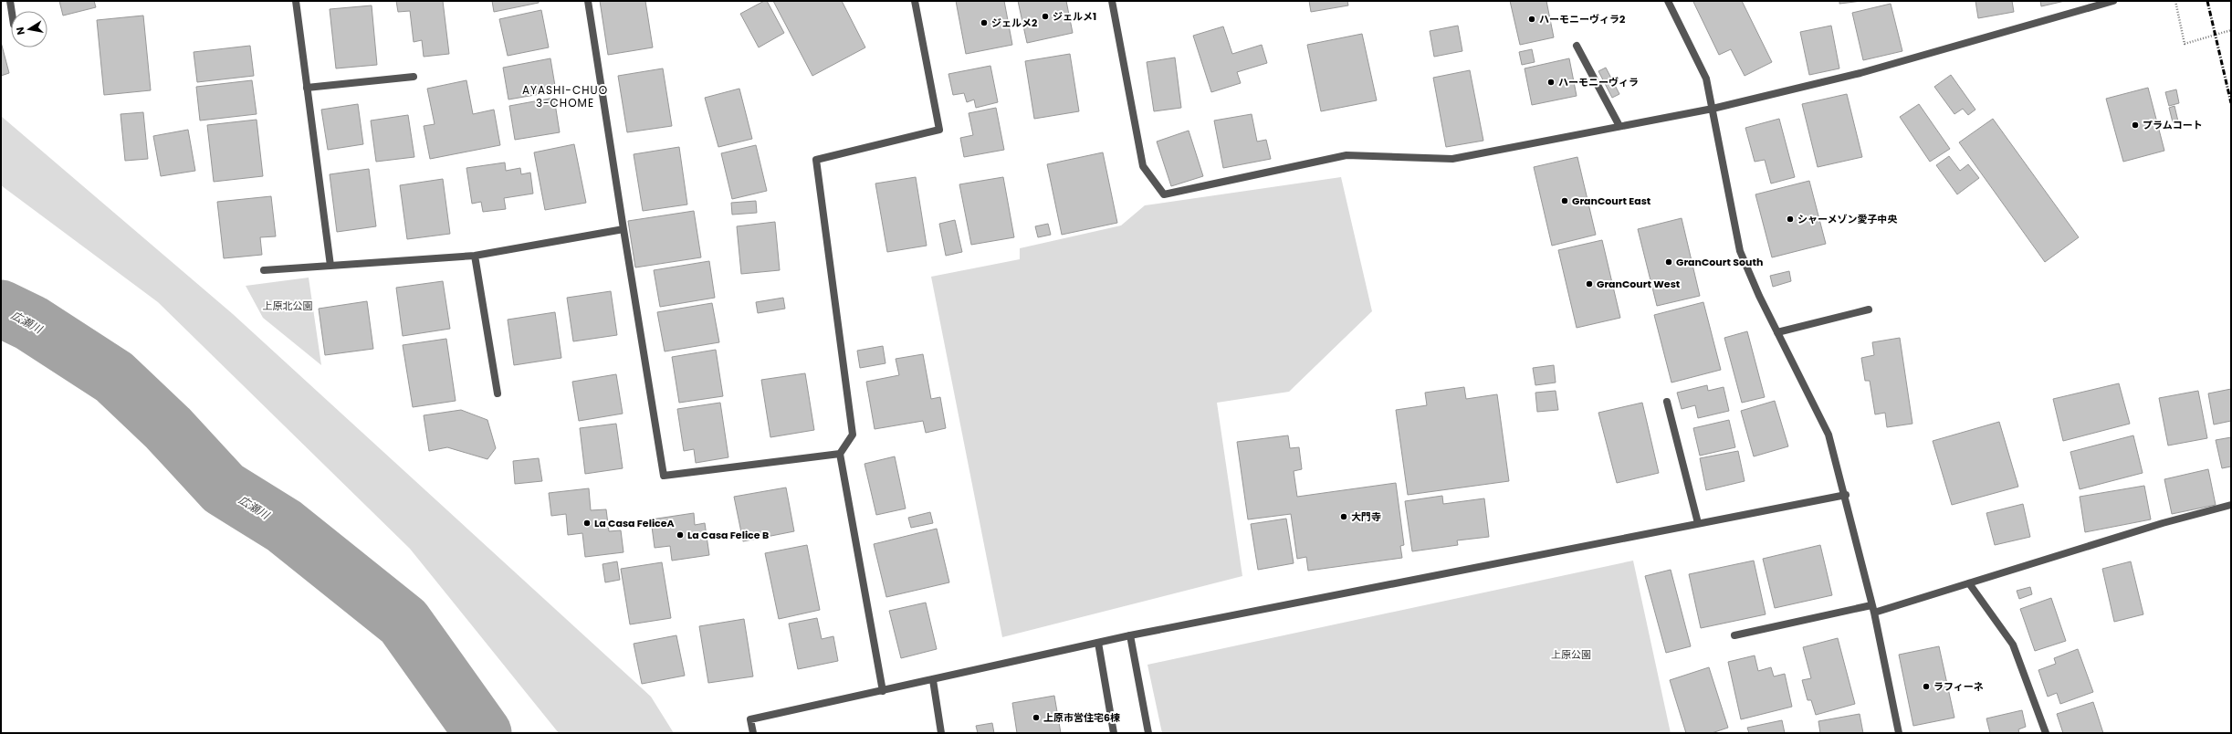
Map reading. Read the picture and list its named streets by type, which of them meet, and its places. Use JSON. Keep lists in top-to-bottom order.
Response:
{
  "districts": ["AYASHI-CHUO 3-CHOME"],
  "water": ["広瀬川"],
  "parks": ["上原北公園", "上原公園"],
  "places": [
    "ジェルメ1",
    "ハーモニーヴィラ2",
    "ジェルメ2",
    "ハーモニーヴィラ",
    "プラムコート",
    "GranCourt East",
    "シャーメゾン愛子中央",
    "GranCourt South",
    "GranCourt West",
    "大門寺",
    "La Casa FeliceA",
    "La Casa Felice B",
    "ラフィーネ",
    "上原市営住宅6棟"
  ],
  "north": "left"
}
